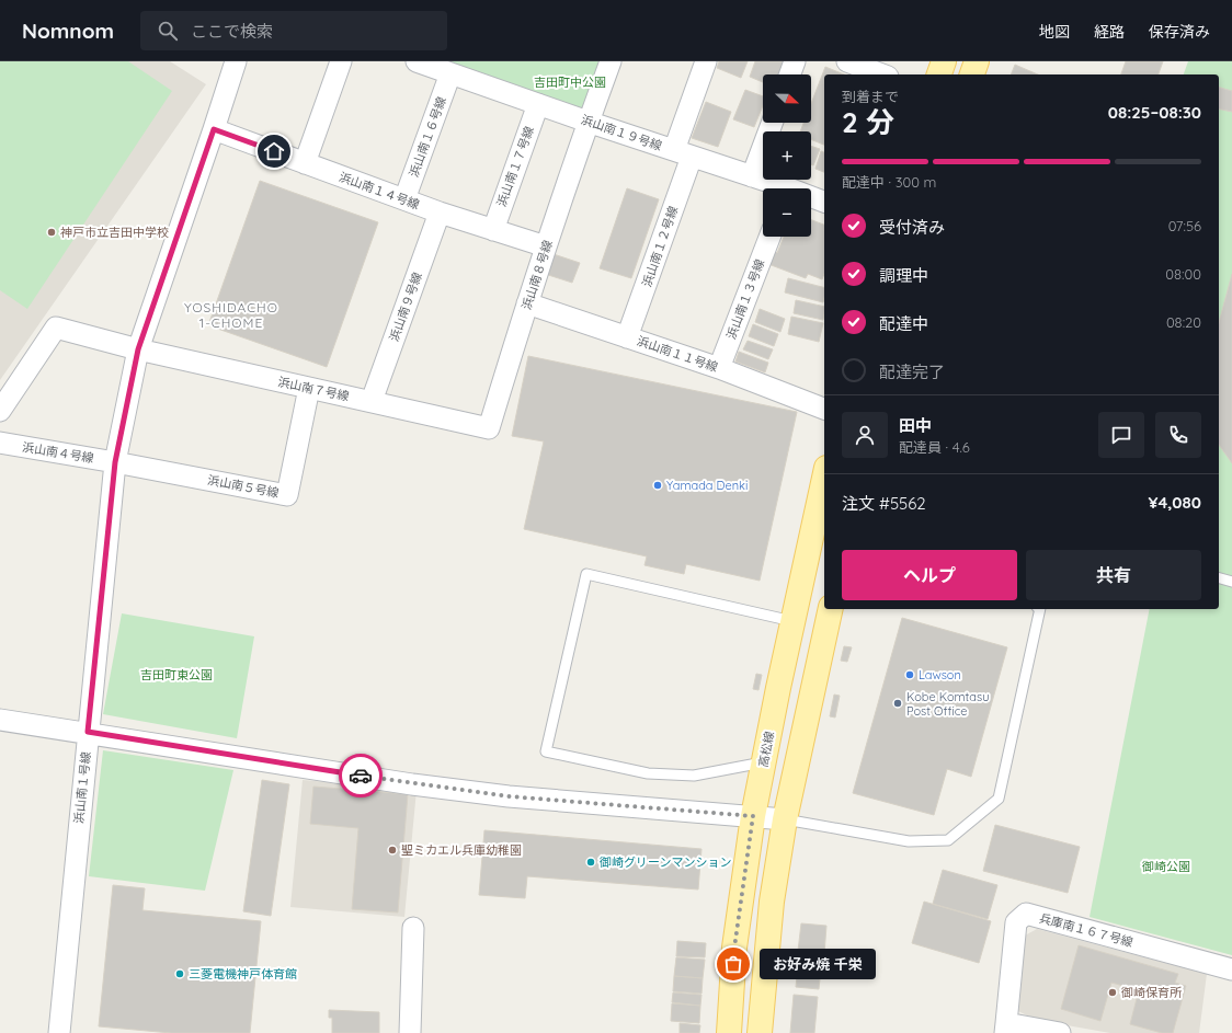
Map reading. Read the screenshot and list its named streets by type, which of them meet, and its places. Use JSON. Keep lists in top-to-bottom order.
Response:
{
  "streets": {
    "main road": ["高松線"],
    "street": [
      "浜山南１９号線",
      "浜山南１６号線",
      "浜山南１７号線",
      "浜山南１４号線",
      "浜山南１２号線",
      "浜山南８号線",
      "浜山南１３号線",
      "浜山南９号線",
      "浜山南１１号線",
      "浜山南７号線",
      "浜山南４号線",
      "浜山南５号線",
      "浜山南１号線",
      "兵庫南１６７号線"
    ]
  },
  "crossings": [
    ["浜山南１９号線", "浜山南１６号線"],
    ["浜山南１９号線", "浜山南１７号線"],
    ["浜山南１９号線", "浜山南１２号線"],
    ["浜山南１９号線", "浜山南８号線"],
    ["浜山南１６号線", "浜山南１４号線"],
    ["浜山南１７号線", "浜山南１４号線"],
    ["浜山南１４号線", "浜山南８号線"],
    ["浜山南１４号線", "浜山南９号線"],
    ["浜山南１４号線", "浜山南１号線"],
    ["浜山南１２号線", "浜山南１１号線"],
    ["浜山南８号線", "浜山南１１号線"],
    ["浜山南８号線", "浜山南７号線"],
    ["浜山南１３号線", "浜山南１１号線"],
    ["浜山南９号線", "浜山南７号線"],
    ["浜山南７号線", "浜山南５号線"],
    ["浜山南７号線", "浜山南１号線"],
    ["浜山南４号線", "浜山南５号線"],
    ["浜山南４号線", "浜山南１号線"],
    ["浜山南５号線", "浜山南１号線"]
  ],
  "districts": ["YOSHIDACHO 1-CHOME"],
  "parks": ["吉田町中公園", "吉田町東公園", "御崎公園"],
  "places": [
    "神戸市立吉田中学校",
    "Yamada Denki",
    "Lawson",
    "Kobe Komtasu Post Office",
    "聖ミカエル兵庫幼稚園",
    "御崎グリーンマンション",
    "お好み焼 千栄",
    "三菱電機神戸体育館",
    "御崎保育所"
  ],
  "north": "right",
  "page": {
    "header": "Nomnom",
    "search": "ここで検索",
    "nav": ["地図", "経路", "保存済み"],
    "map_buttons": ["+", "−"],
    "heading": ["2 分", "到着まで", "08:25–08:30"],
    "panel": [
      "田中",
      "配達員 · 4.6",
      "注文 #5562",
      "¥4,080"
    ],
    "bar": "配達中 · 300 m",
    "list": [
      ["受付済み", "07:56"],
      ["調理中", "08:00"],
      ["配達中", "08:20"],
      "配達完了"
    ],
    "buttons": ["ヘルプ", "共有"],
    "bubble": "お好み焼 千栄"
  }
}
